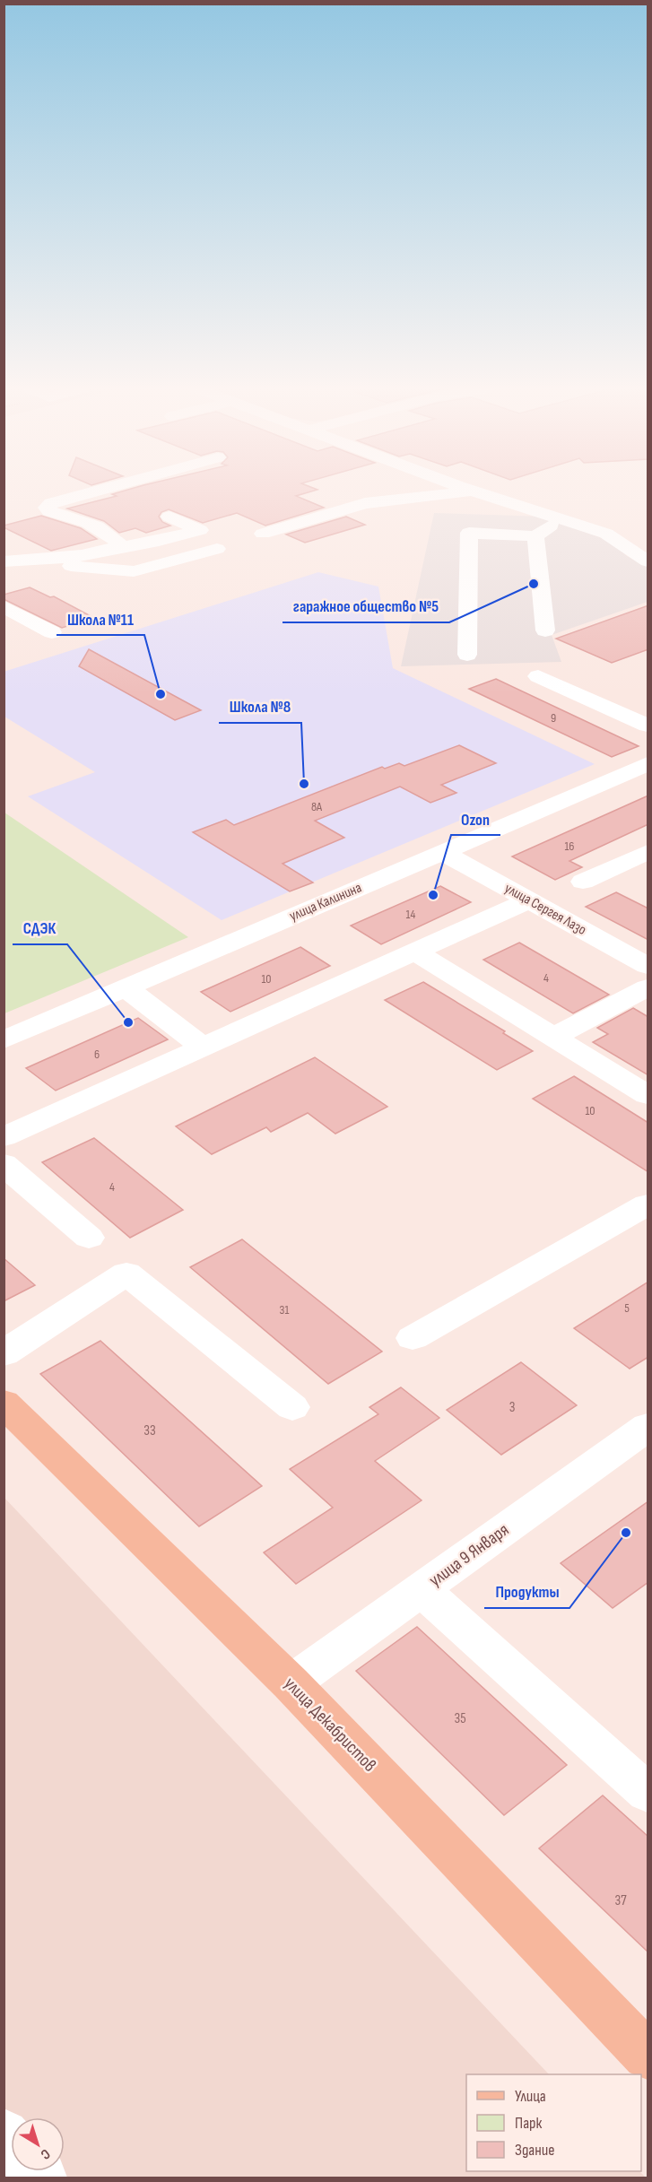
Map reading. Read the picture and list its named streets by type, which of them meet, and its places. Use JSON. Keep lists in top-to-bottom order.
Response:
{
  "streets": {
    "main road": ["улица Декабристов"],
    "street": ["улица Калинина", "улица Сергея Лазо", "улица 9 Января"]
  },
  "crossings": [
    ["улица Калинина", "улица Сергея Лазо"],
    ["улица 9 Января", "улица Декабристов"]
  ],
  "places": [
    "гаражное общество №5",
    "Школа №11",
    "Школа №8",
    "Ozon",
    "СДЭК",
    "Продукты"
  ],
  "house_numbers": [
    "9",
    "8А",
    "16",
    "14",
    "4",
    "10",
    "6",
    "10",
    "4",
    "5",
    "31",
    "3",
    "33",
    "35",
    "37"
  ],
  "legend": ["Улица", "Парк", "Здание"],
  "north": "bottom right"
}
